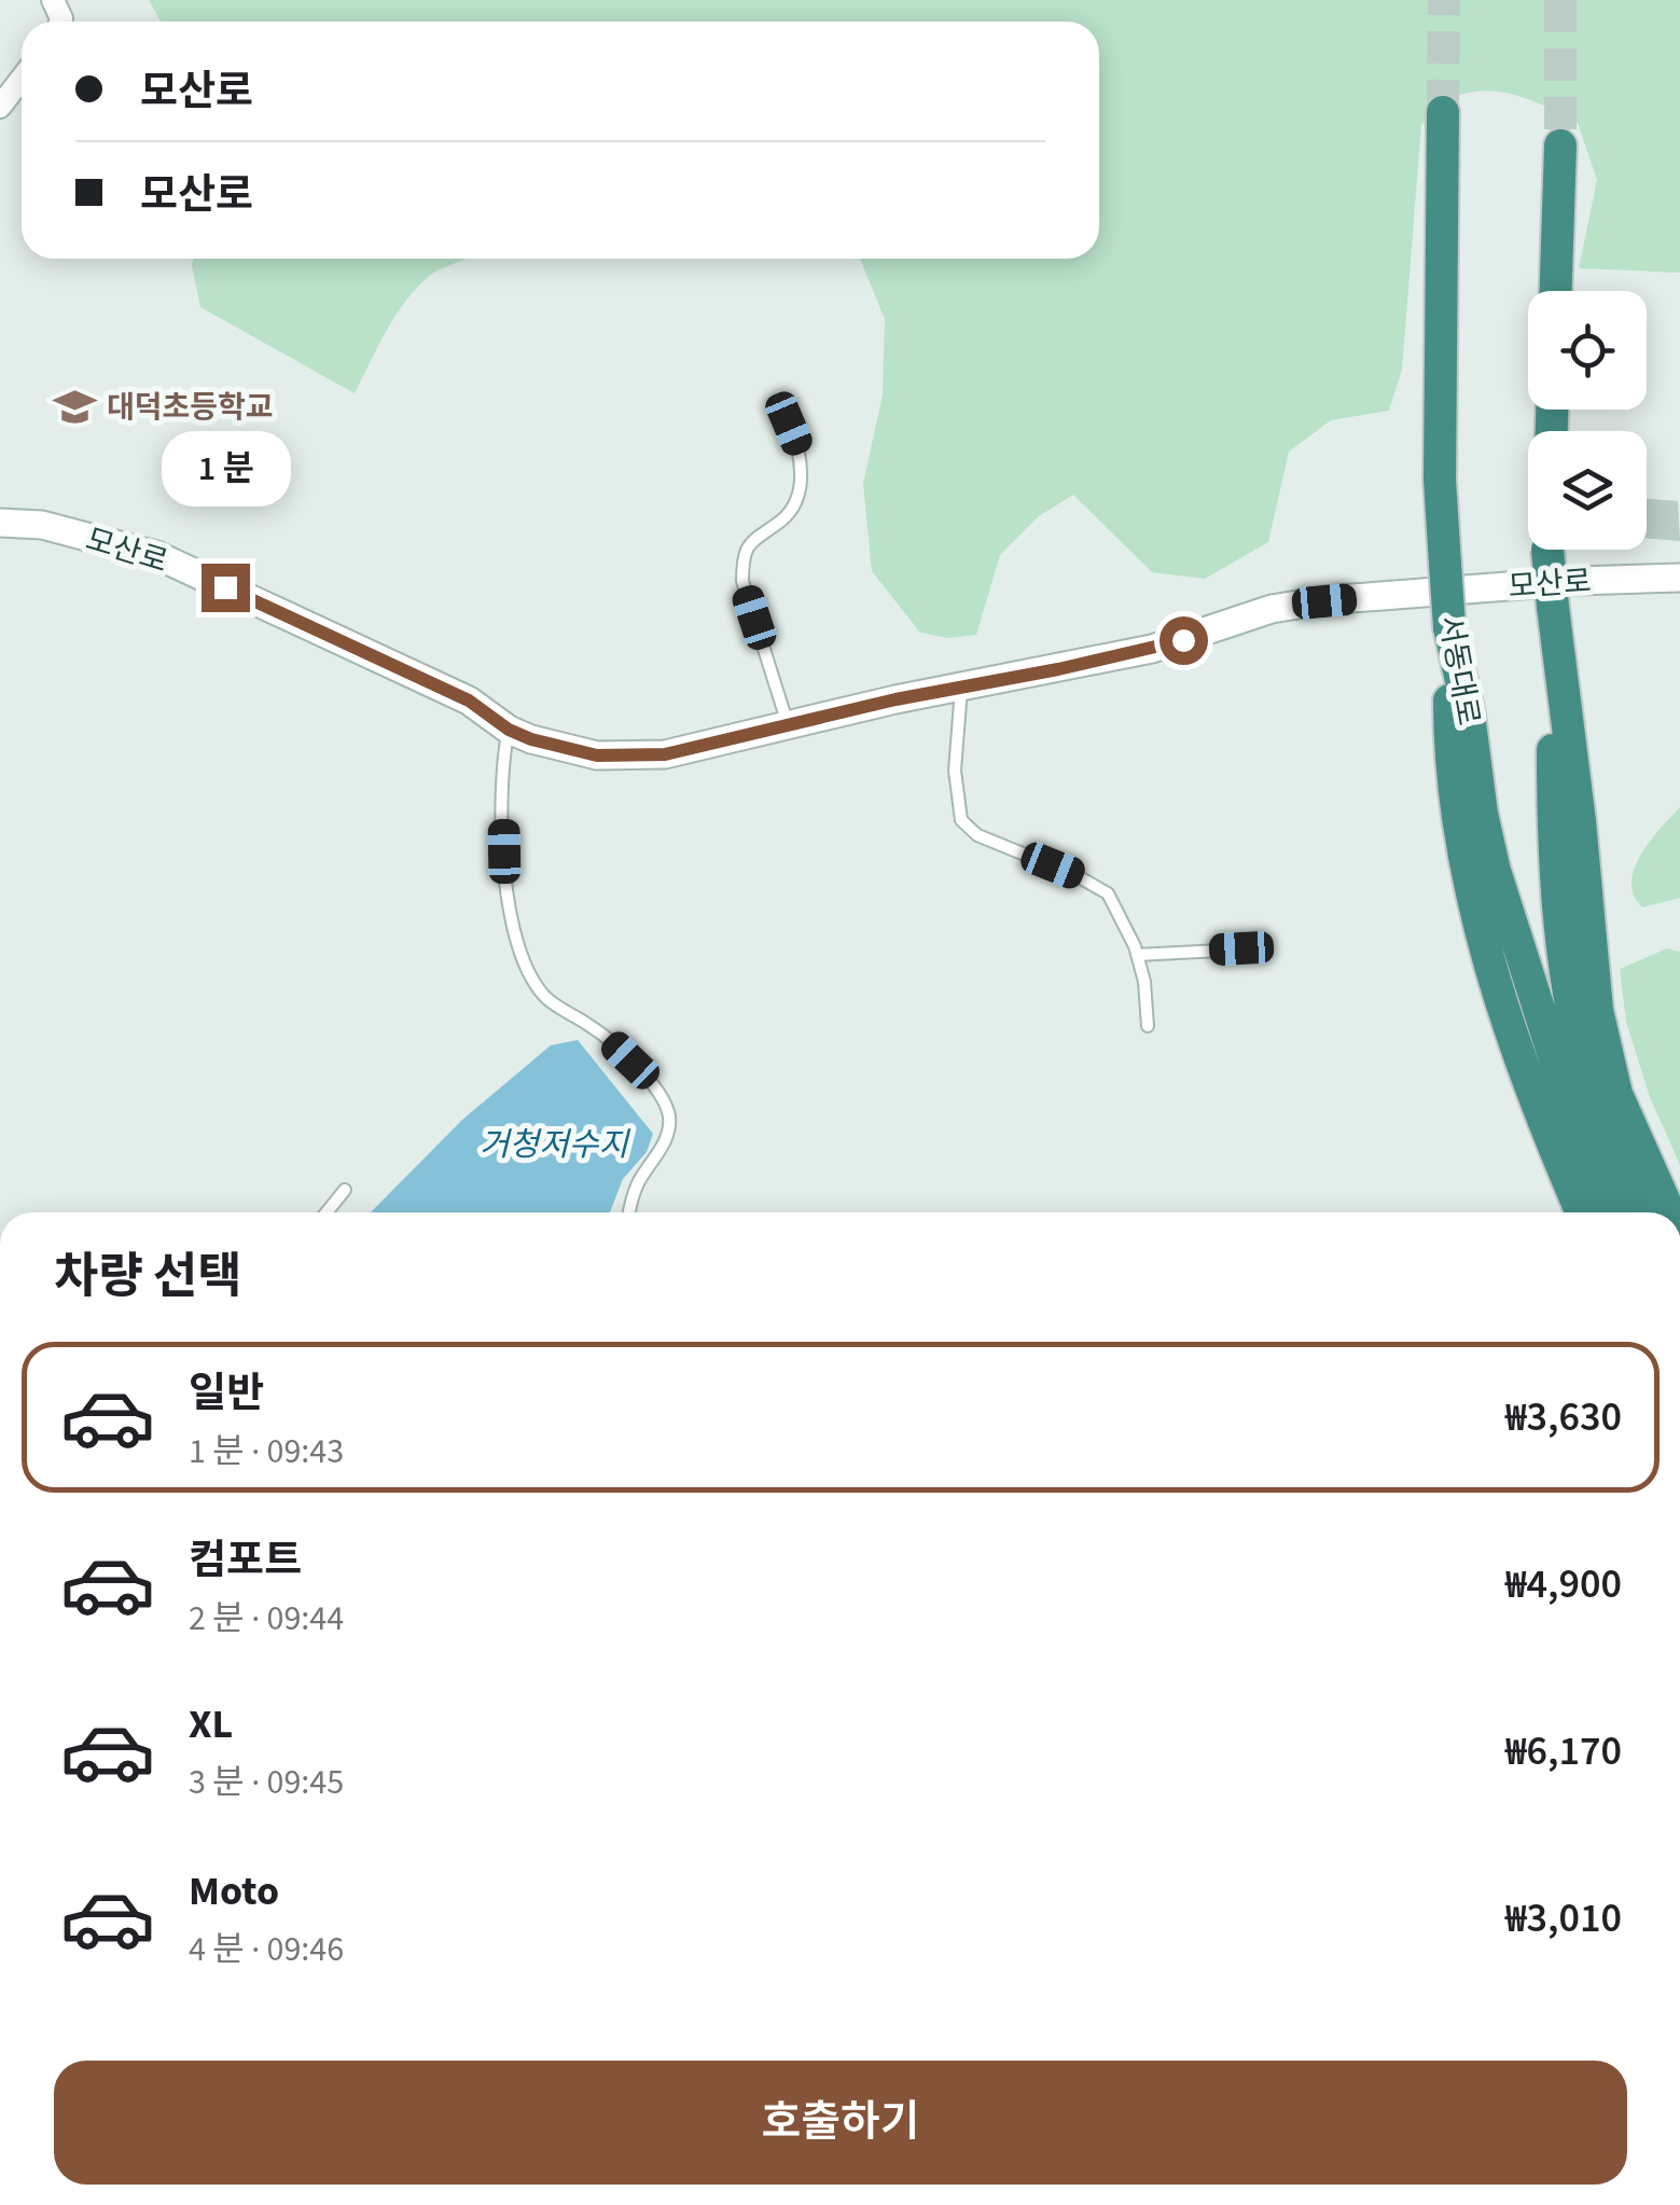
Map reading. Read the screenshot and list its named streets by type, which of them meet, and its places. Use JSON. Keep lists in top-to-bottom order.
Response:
{
  "streets": {
    "highway": ["서동대로"],
    "street": ["모산로"]
  },
  "water": ["거청저수지"],
  "places": {
    "school or university": ["대덕초등학교"]
  },
  "page": {
    "banner": ["모산로", "모산로"],
    "bubble": "1 분",
    "heading": "차량 선택",
    "list": [
      {
        "name": "일반",
        "note": "1 분 · 09:43",
        "value": "₩3,630"
      },
      {
        "name": "컴포트",
        "note": "2 분 · 09:44",
        "value": "₩4,900"
      },
      {
        "name": "XL",
        "note": "3 분 · 09:45",
        "value": "₩6,170"
      },
      {
        "name": "Moto",
        "note": "4 분 · 09:46",
        "value": "₩3,010"
      }
    ],
    "buttons": "호출하기"
  }
}
